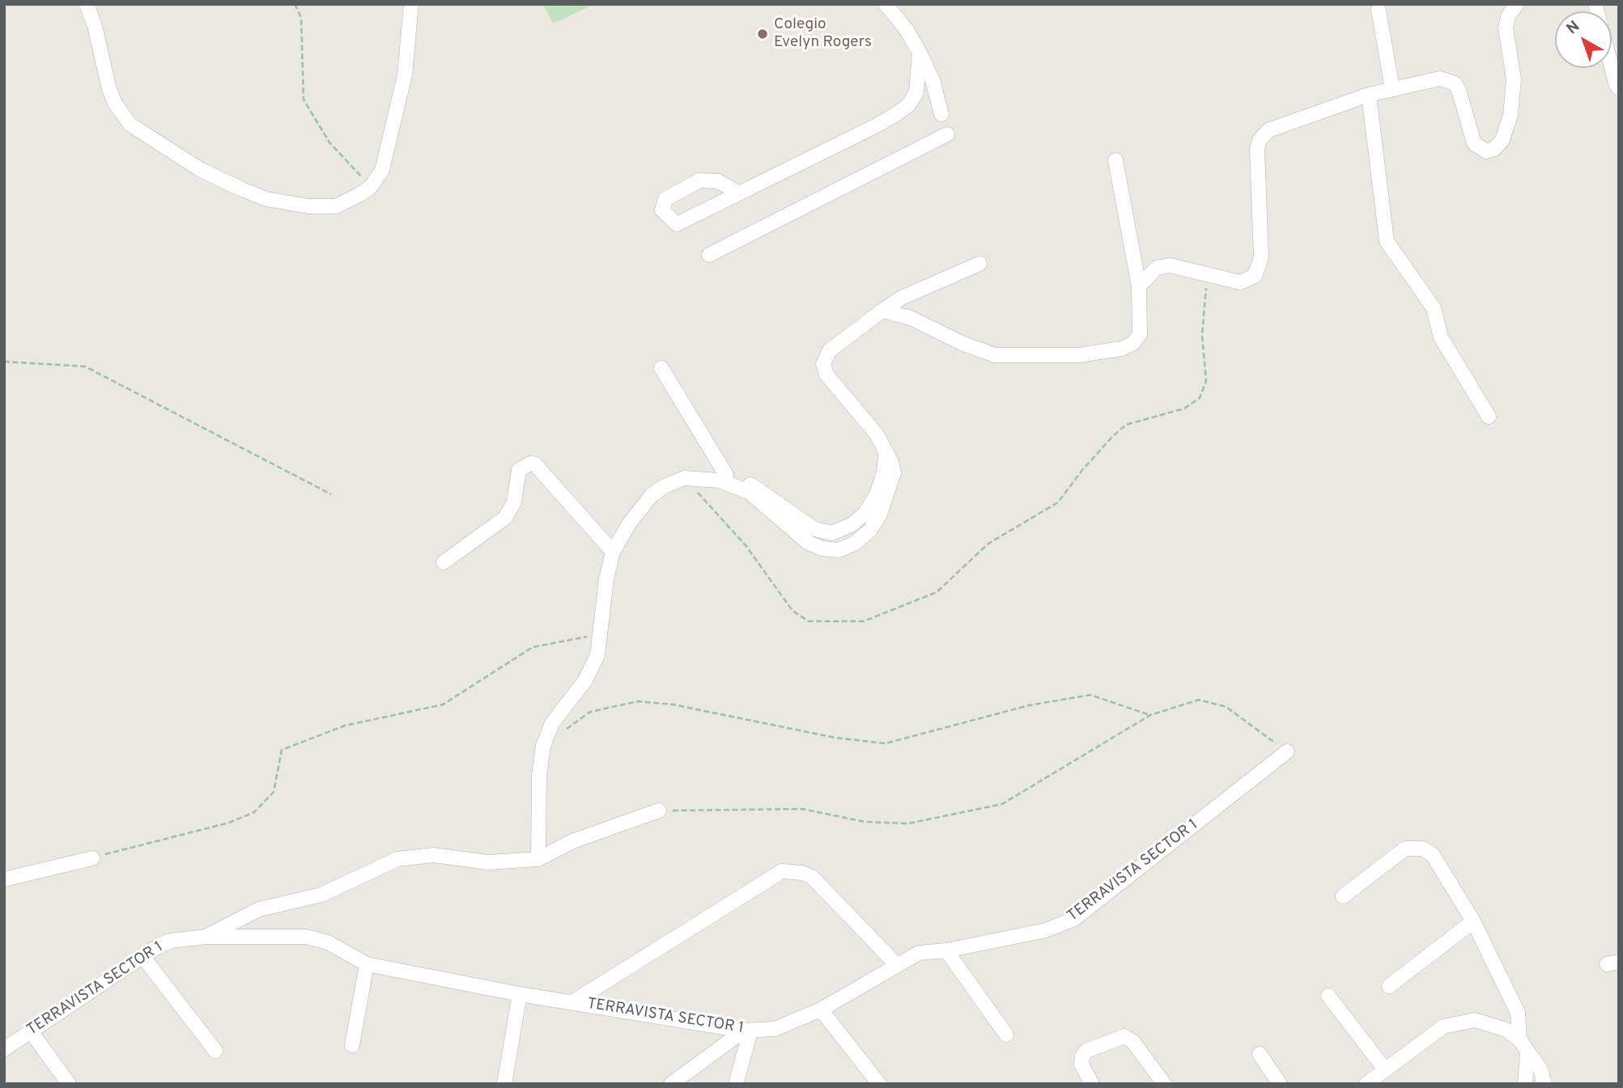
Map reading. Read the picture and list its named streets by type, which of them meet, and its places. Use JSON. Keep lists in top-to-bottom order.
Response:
{
  "streets": {
    "street": ["TERRAVISTA SECTOR 1"]
  },
  "places": ["Colegio Evelyn Rogers"],
  "north": "top left"
}
